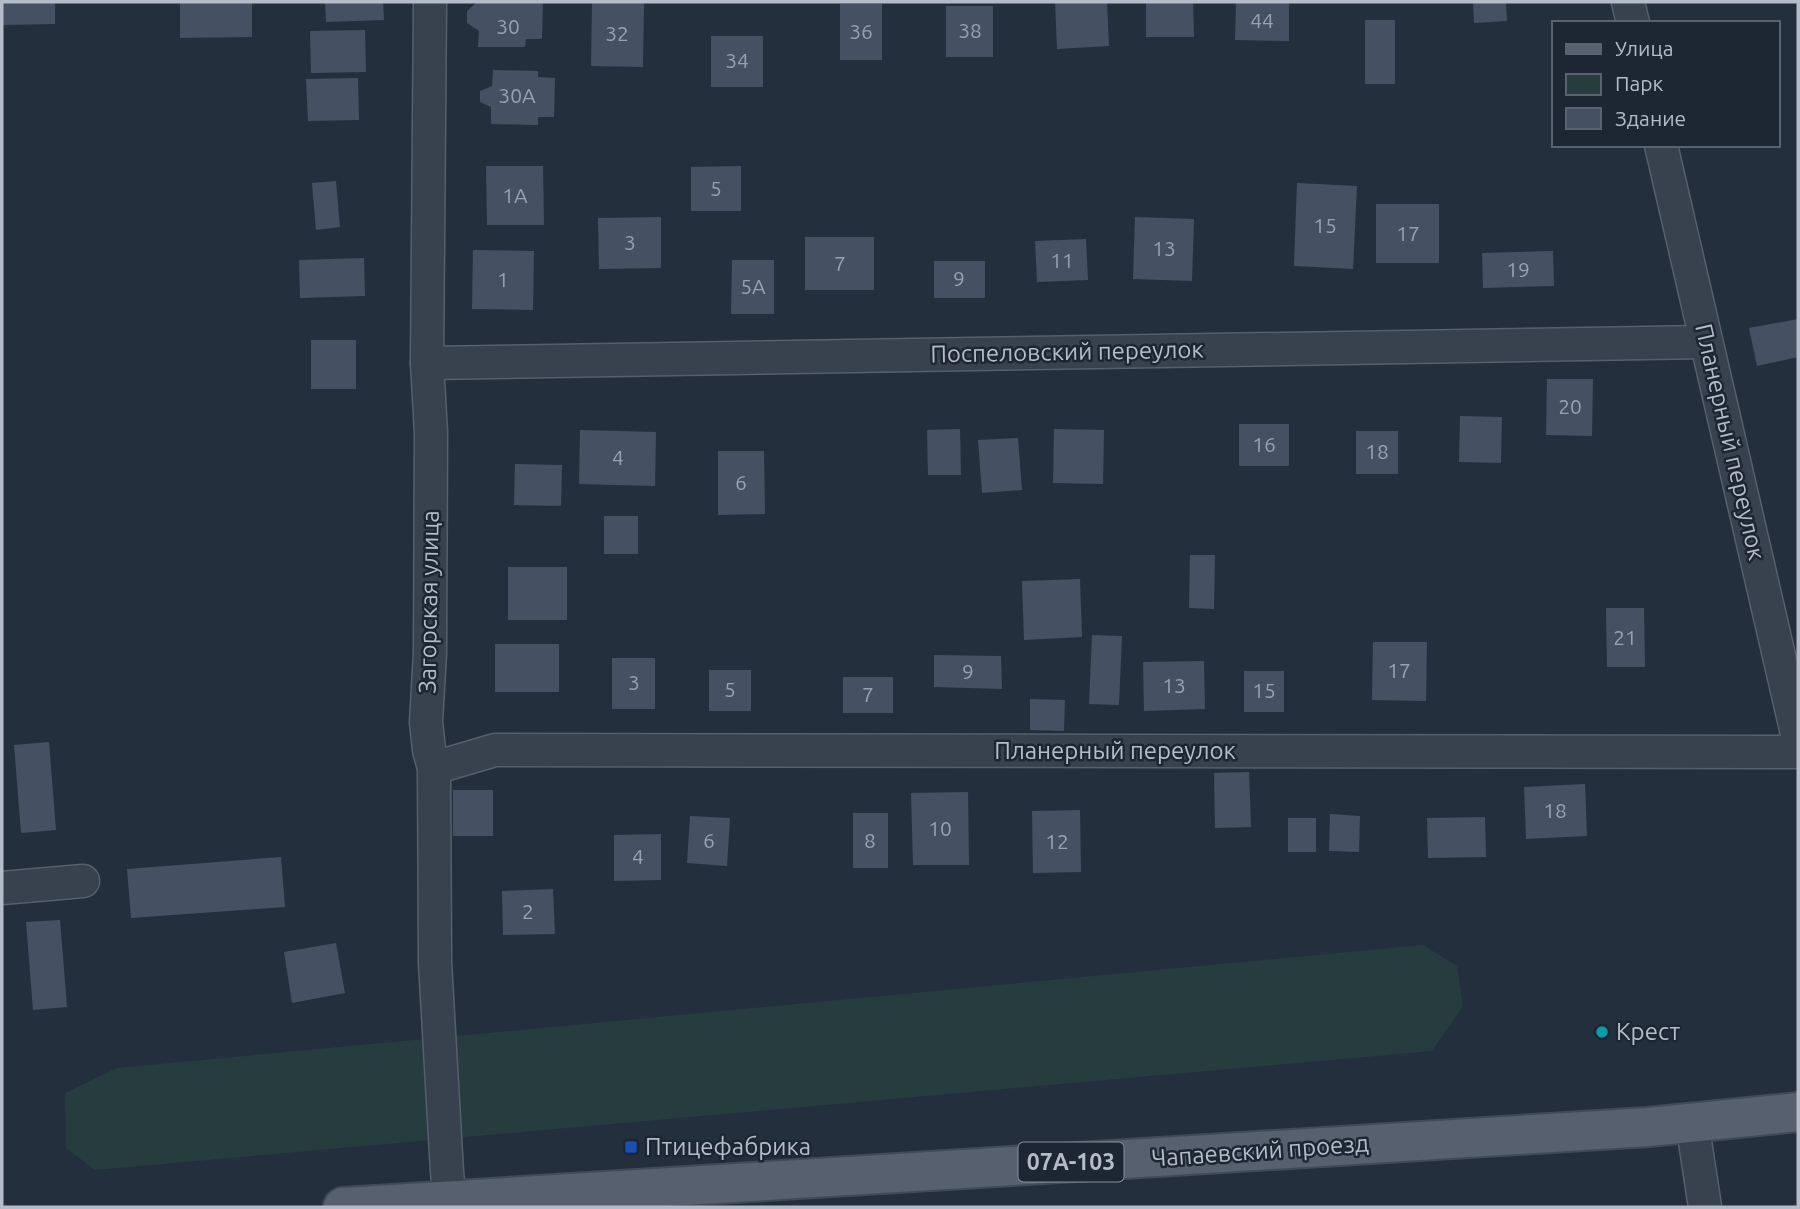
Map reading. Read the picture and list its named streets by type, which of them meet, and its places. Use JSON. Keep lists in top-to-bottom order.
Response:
{
  "streets": {
    "main road": ["Чапаевский проезд", "07А-103"],
    "street": ["Поспеловский переулок", "Планерный переулок", "Загорская улица"]
  },
  "crossings": [
    ["Поспеловский переулок", "Планерный переулок"],
    ["Поспеловский переулок", "Загорская улица"],
    ["Планерный переулок", "Загорская улица"],
    ["Загорская улица", "Чапаевский проезд"]
  ],
  "places": {
    "other": ["Крест"],
    "transit": ["Птицефабрика"]
  },
  "house_numbers": [
    "44",
    "30",
    "38",
    "36",
    "32",
    "34",
    "30А",
    "5",
    "1А",
    "15",
    "17",
    "3",
    "13",
    "11",
    "7",
    "19",
    "9",
    "1",
    "5А",
    "20",
    "16",
    "18",
    "4",
    "6",
    "21",
    "17",
    "9",
    "3",
    "13",
    "5",
    "15",
    "7",
    "18",
    "10",
    "6",
    "8",
    "12",
    "4",
    "2"
  ],
  "legend": ["Улица", "Парк", "Здание"]
}
